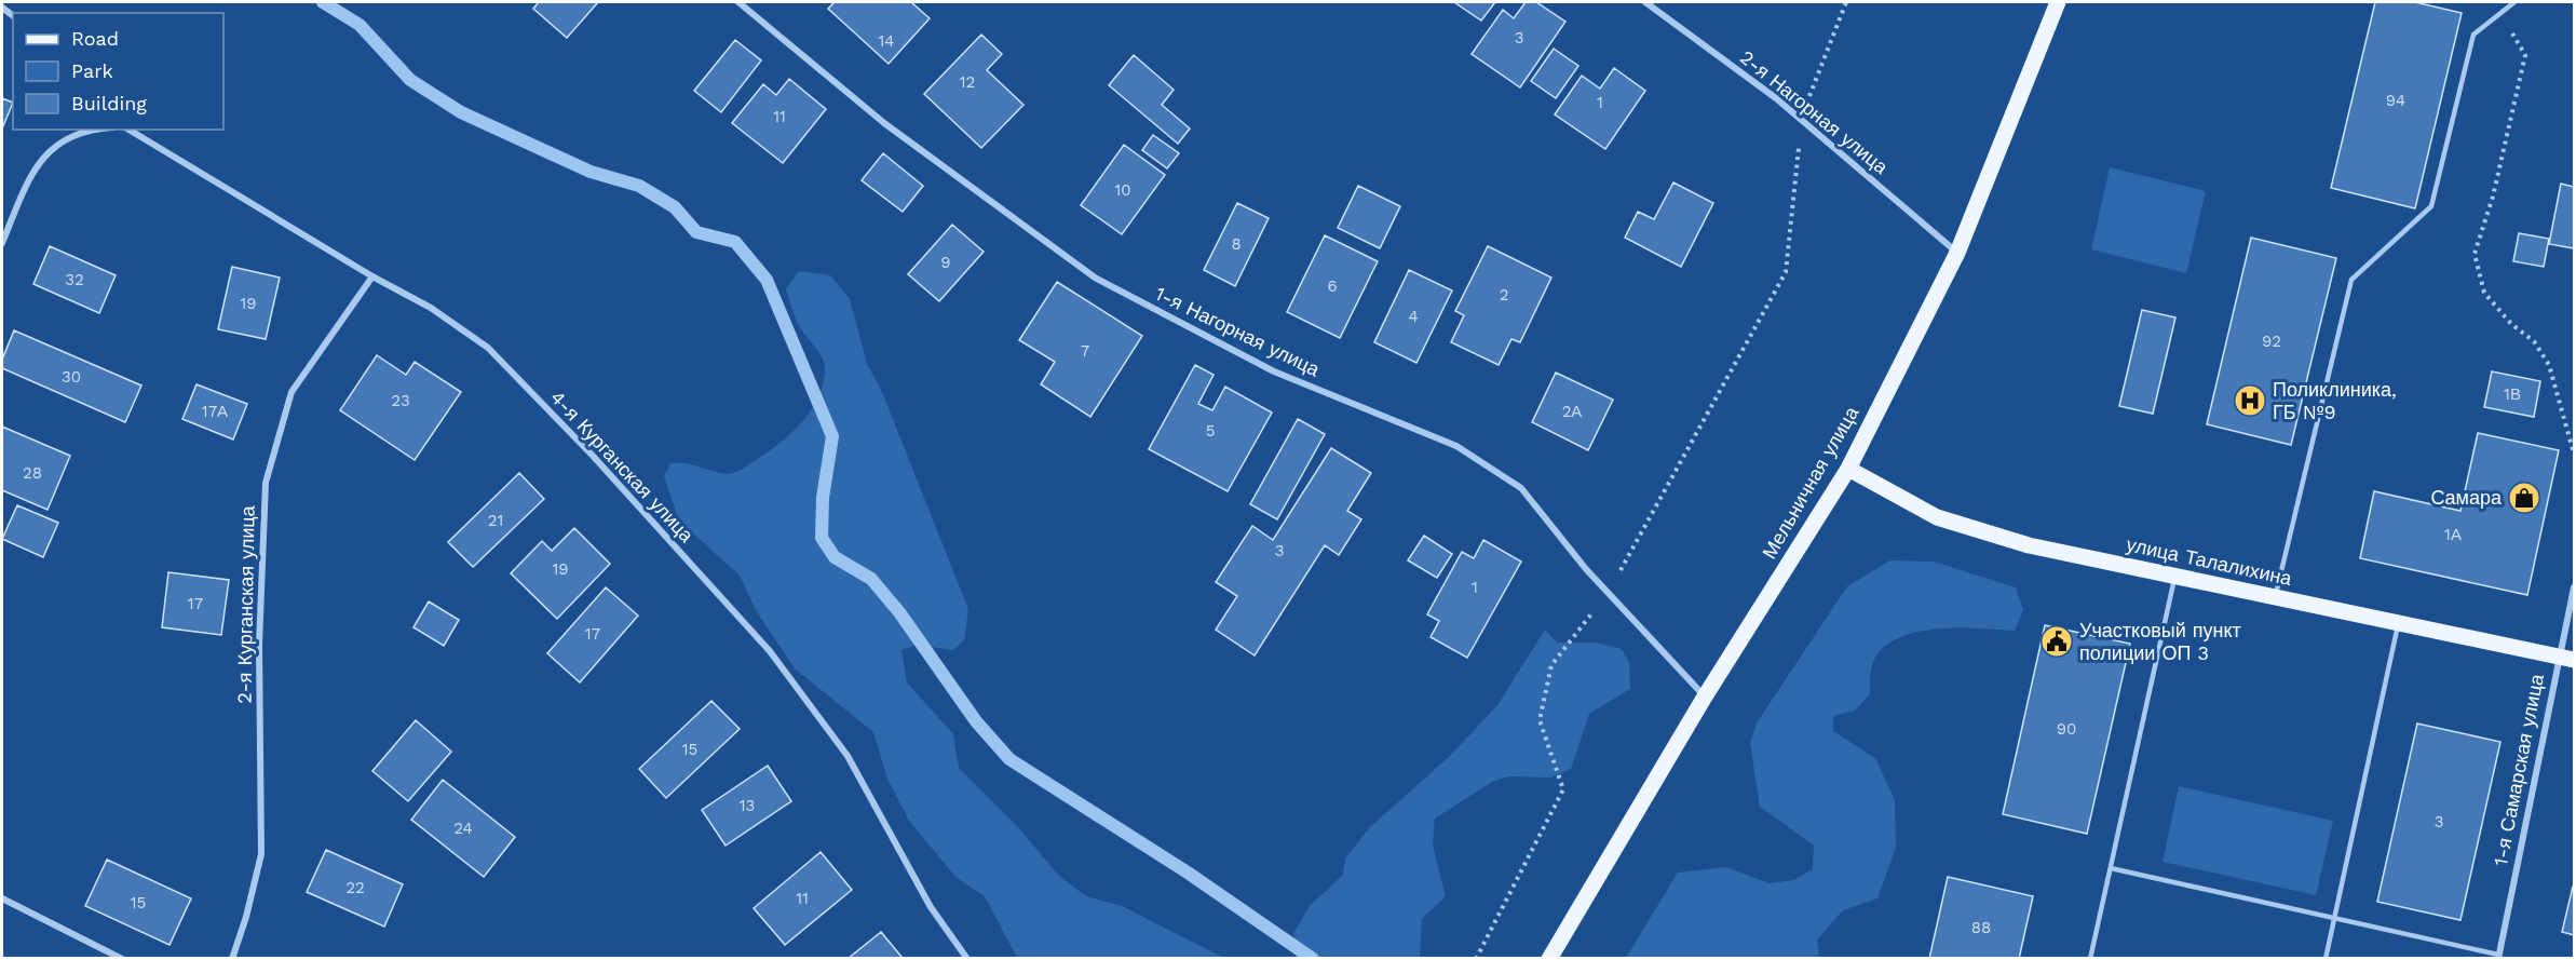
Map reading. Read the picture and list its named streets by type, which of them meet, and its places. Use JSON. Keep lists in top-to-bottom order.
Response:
{
  "streets": {
    "main road": ["Мельничная улица", "улица Талалихина"],
    "street": [
      "2-я Нагорная улица",
      "1-я Нагорная улица",
      "4-я Курганская улица",
      "2-я Курганская улица",
      "1-я Самарская улица"
    ]
  },
  "crossings": [
    ["2-я Нагорная улица", "Мельничная улица"],
    ["1-я Нагорная улица", "Мельничная улица"],
    ["4-я Курганская улица", "2-я Курганская улица"],
    ["Мельничная улица", "улица Талалихина"],
    ["улица Талалихина", "1-я Самарская улица"]
  ],
  "places": {
    "hospital": ["Поликлиника, ГБ №9"],
    "shop": ["Самара"],
    "public building": ["Участковый пункт полиции ОП 3"]
  },
  "house_numbers": [
    "3",
    "14",
    "12",
    "94",
    "1",
    "11",
    "10",
    "8",
    "9",
    "32",
    "6",
    "2",
    "19",
    "4",
    "92",
    "7",
    "30",
    "1В",
    "23",
    "17А",
    "2А",
    "5",
    "28",
    "21",
    "1А",
    "3",
    "19",
    "1",
    "17",
    "17",
    "90",
    "15",
    "13",
    "3",
    "24",
    "22",
    "11",
    "15",
    "88"
  ],
  "legend": ["Road", "Park", "Building"]
}
